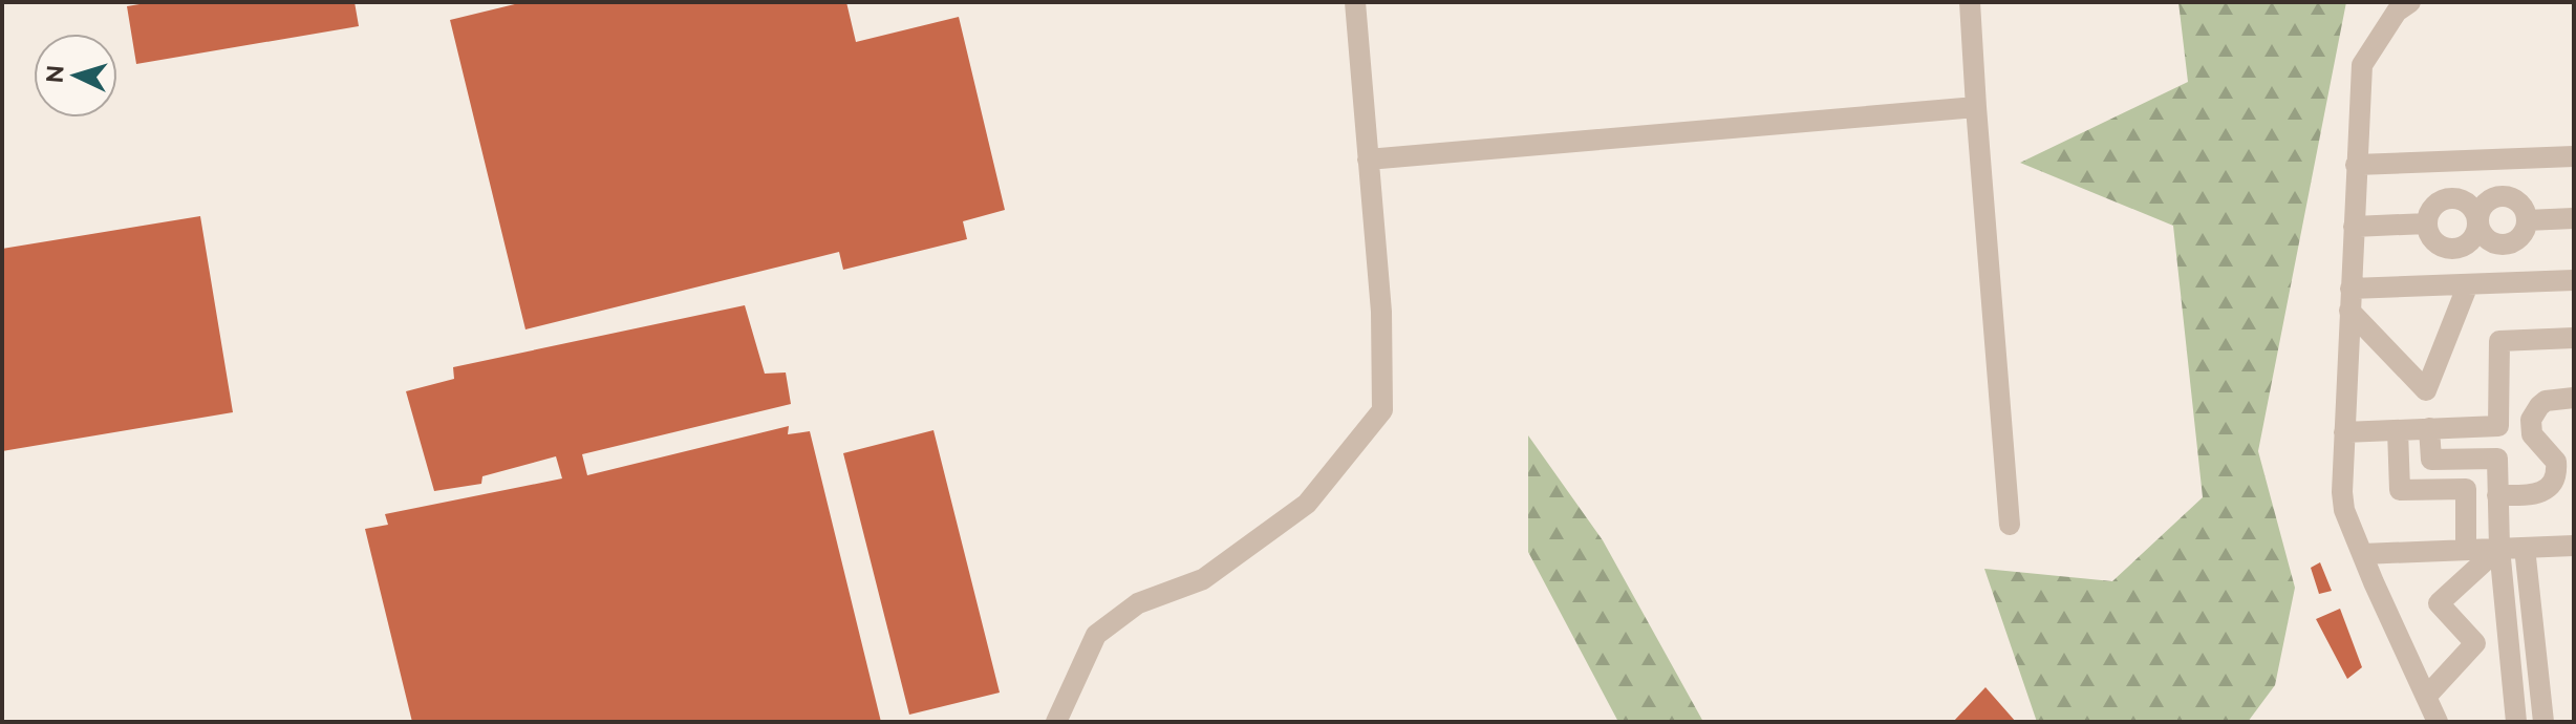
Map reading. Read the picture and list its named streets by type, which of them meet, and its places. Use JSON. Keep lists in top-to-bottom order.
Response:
{
  "north": "left"
}
